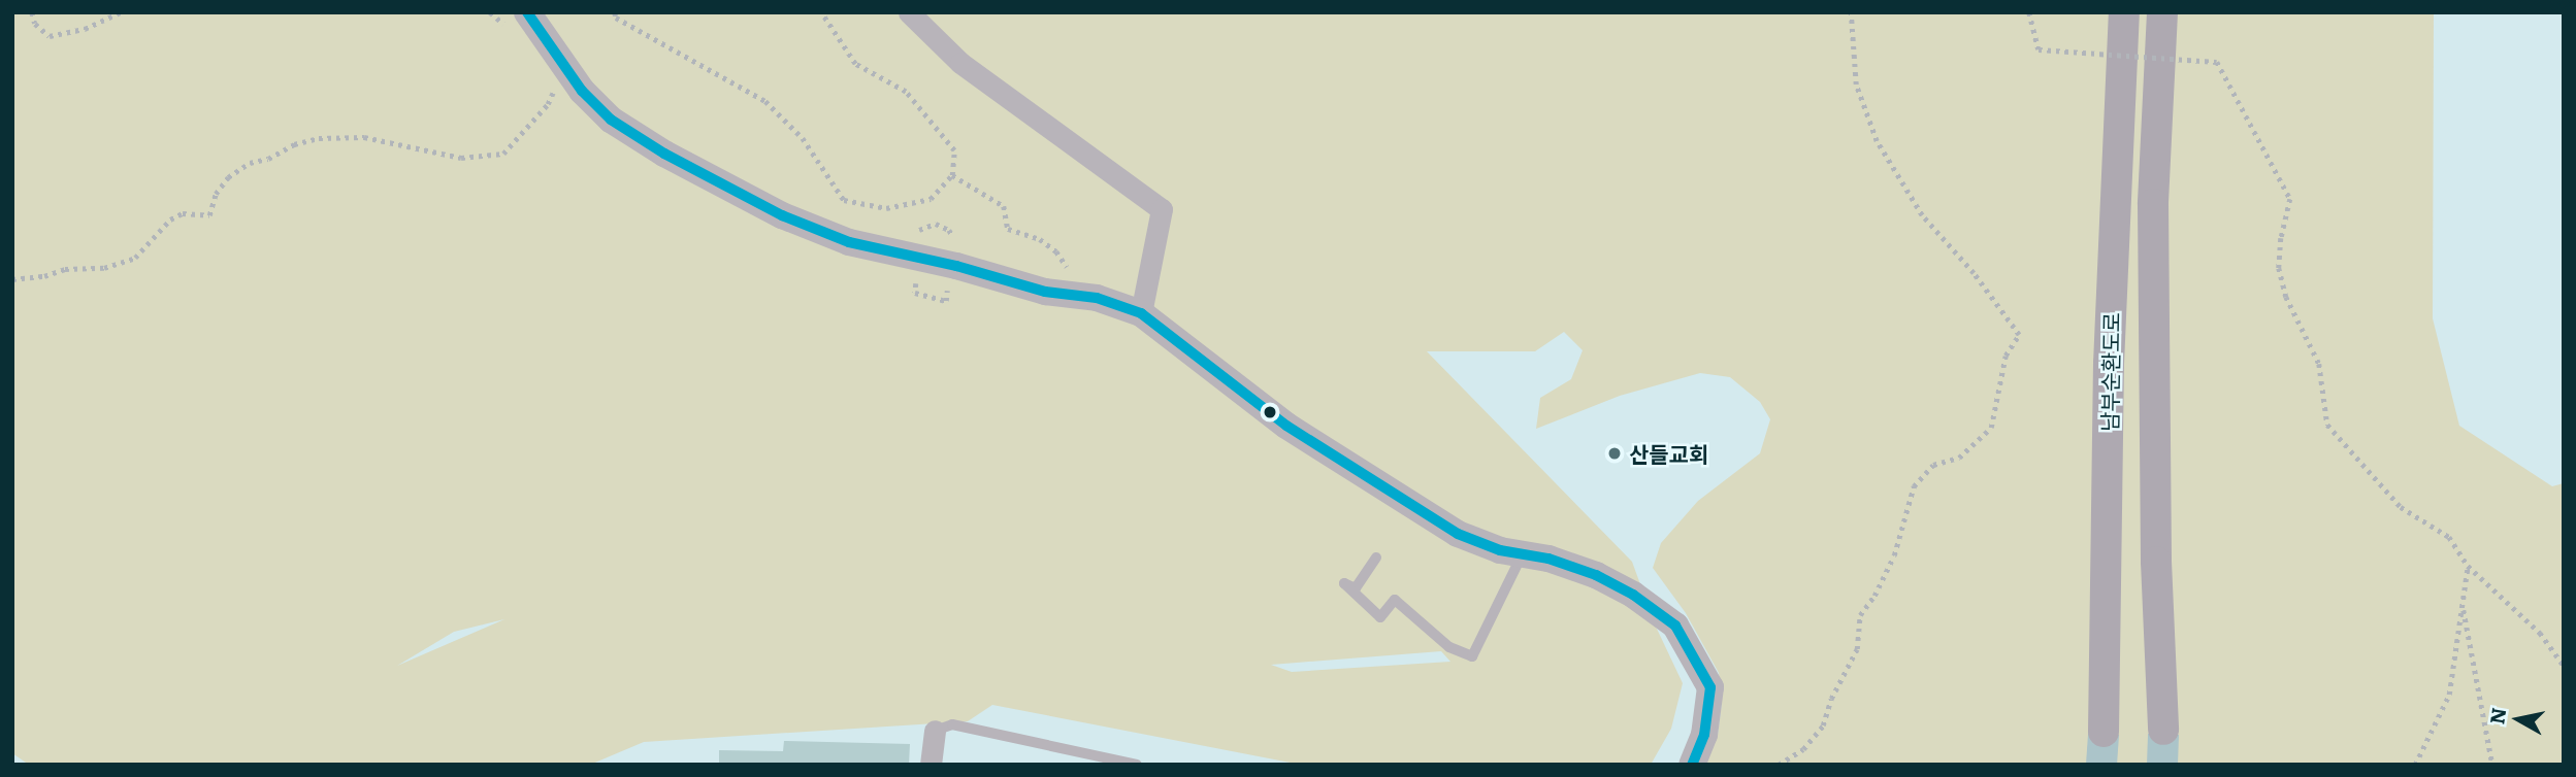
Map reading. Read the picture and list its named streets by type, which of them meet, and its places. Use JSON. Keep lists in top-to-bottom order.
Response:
{
  "streets": {
    "main road": ["남부순환도로"]
  },
  "places": ["산들교회"],
  "north": "left"
}
